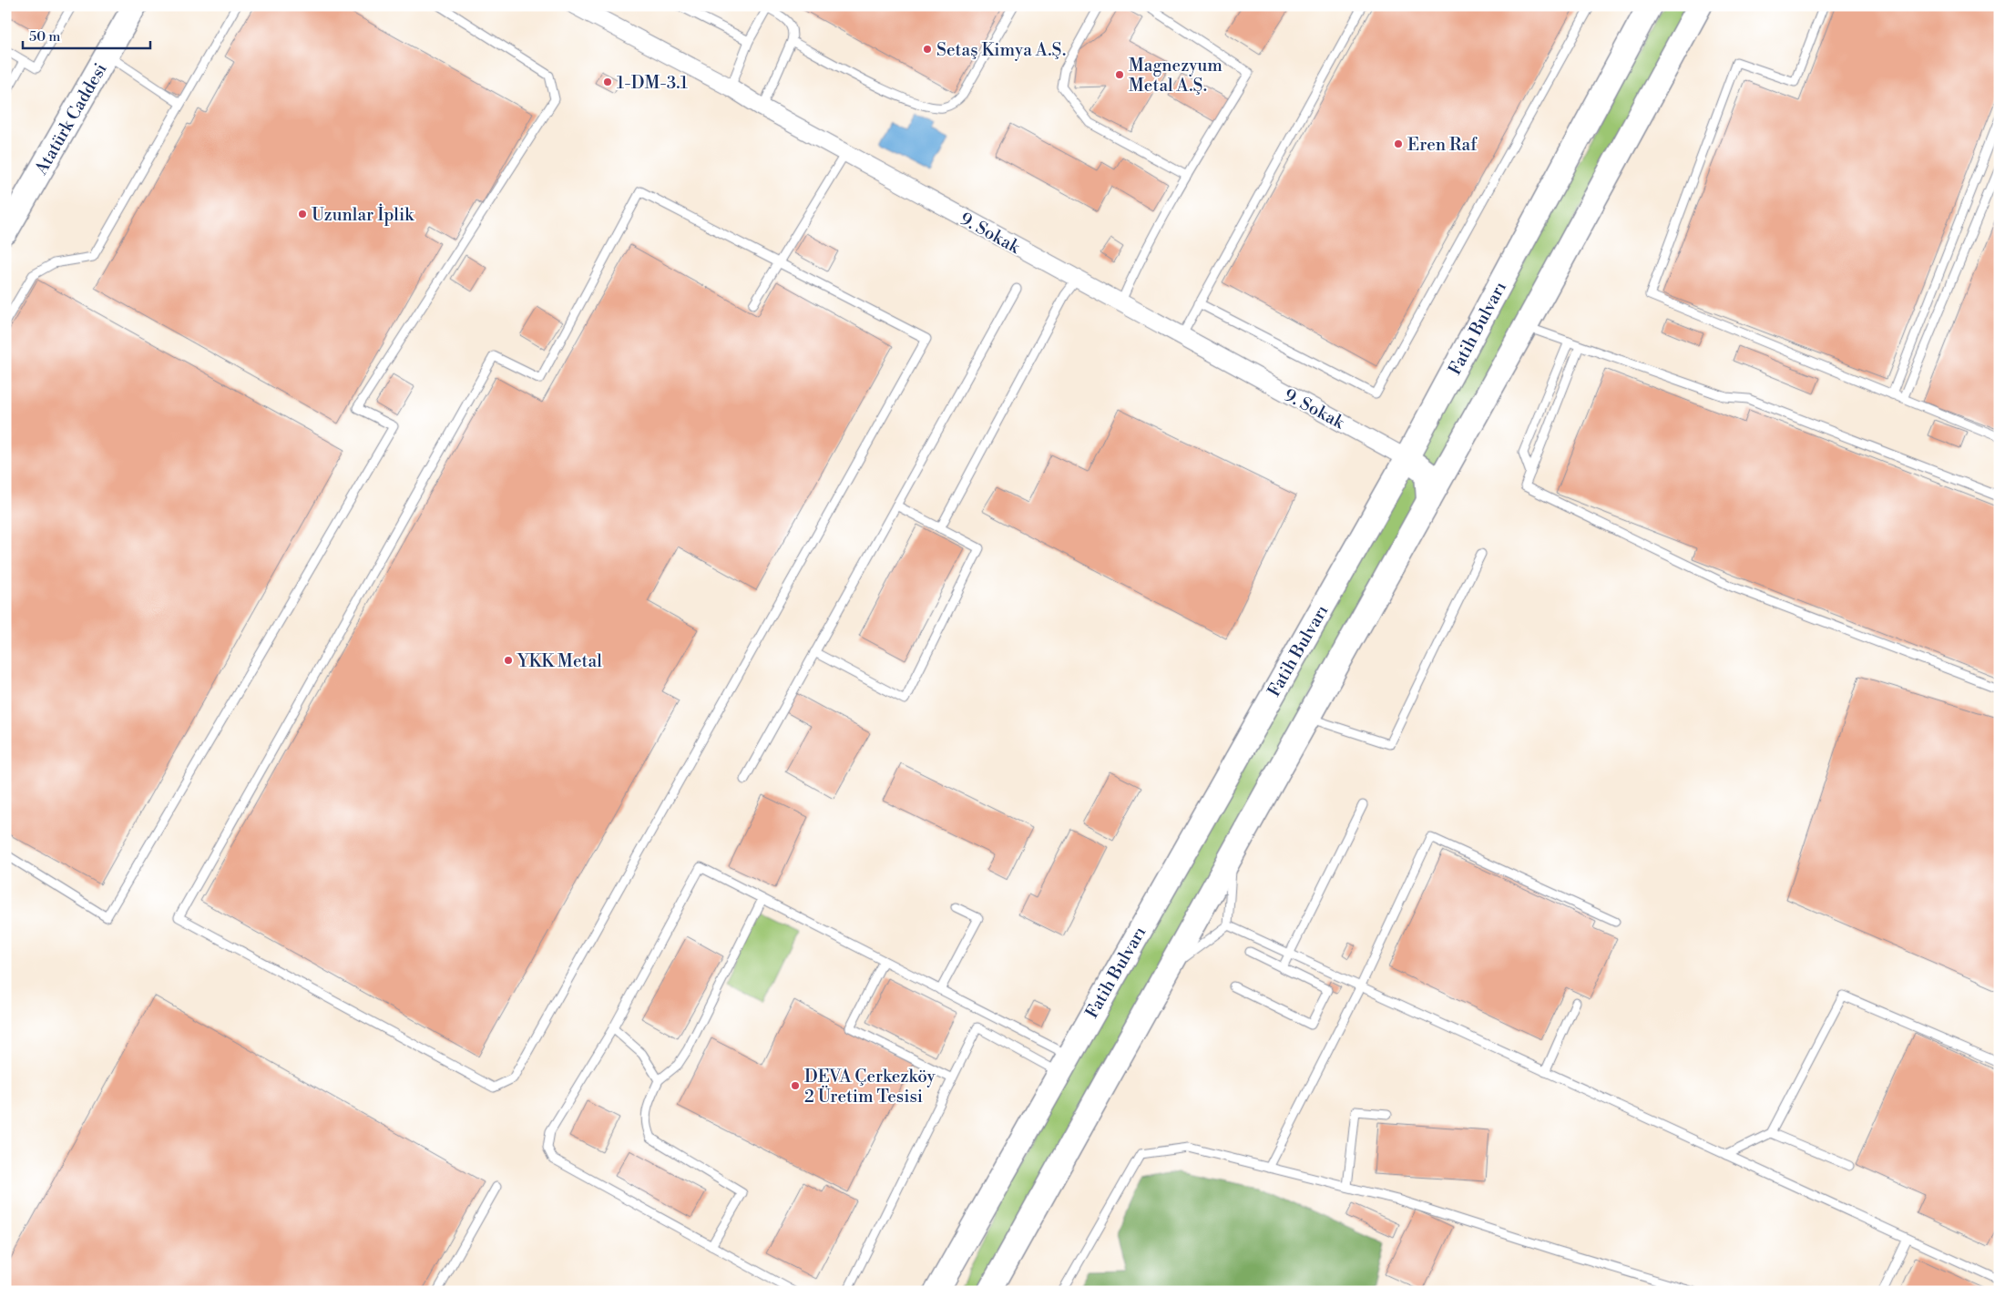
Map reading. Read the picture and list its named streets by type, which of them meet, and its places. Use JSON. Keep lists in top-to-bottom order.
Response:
{
  "streets": {
    "main road": ["Atatürk Caddesi", "Fatih Bulvarı"],
    "street": ["9. Sokak"]
  },
  "crossings": [
    ["9. Sokak", "Fatih Bulvarı"]
  ],
  "places": [
    "Setaş Kimya A.Ş.",
    "Magnezyum Metal A.Ş.",
    "1-DM-3.1",
    "Eren Raf",
    "Uzunlar İplik",
    "YKK Metal",
    "DEVA Çerkezköy 2 Üretim Tesisi"
  ],
  "scale_bar": "50 m"
}
